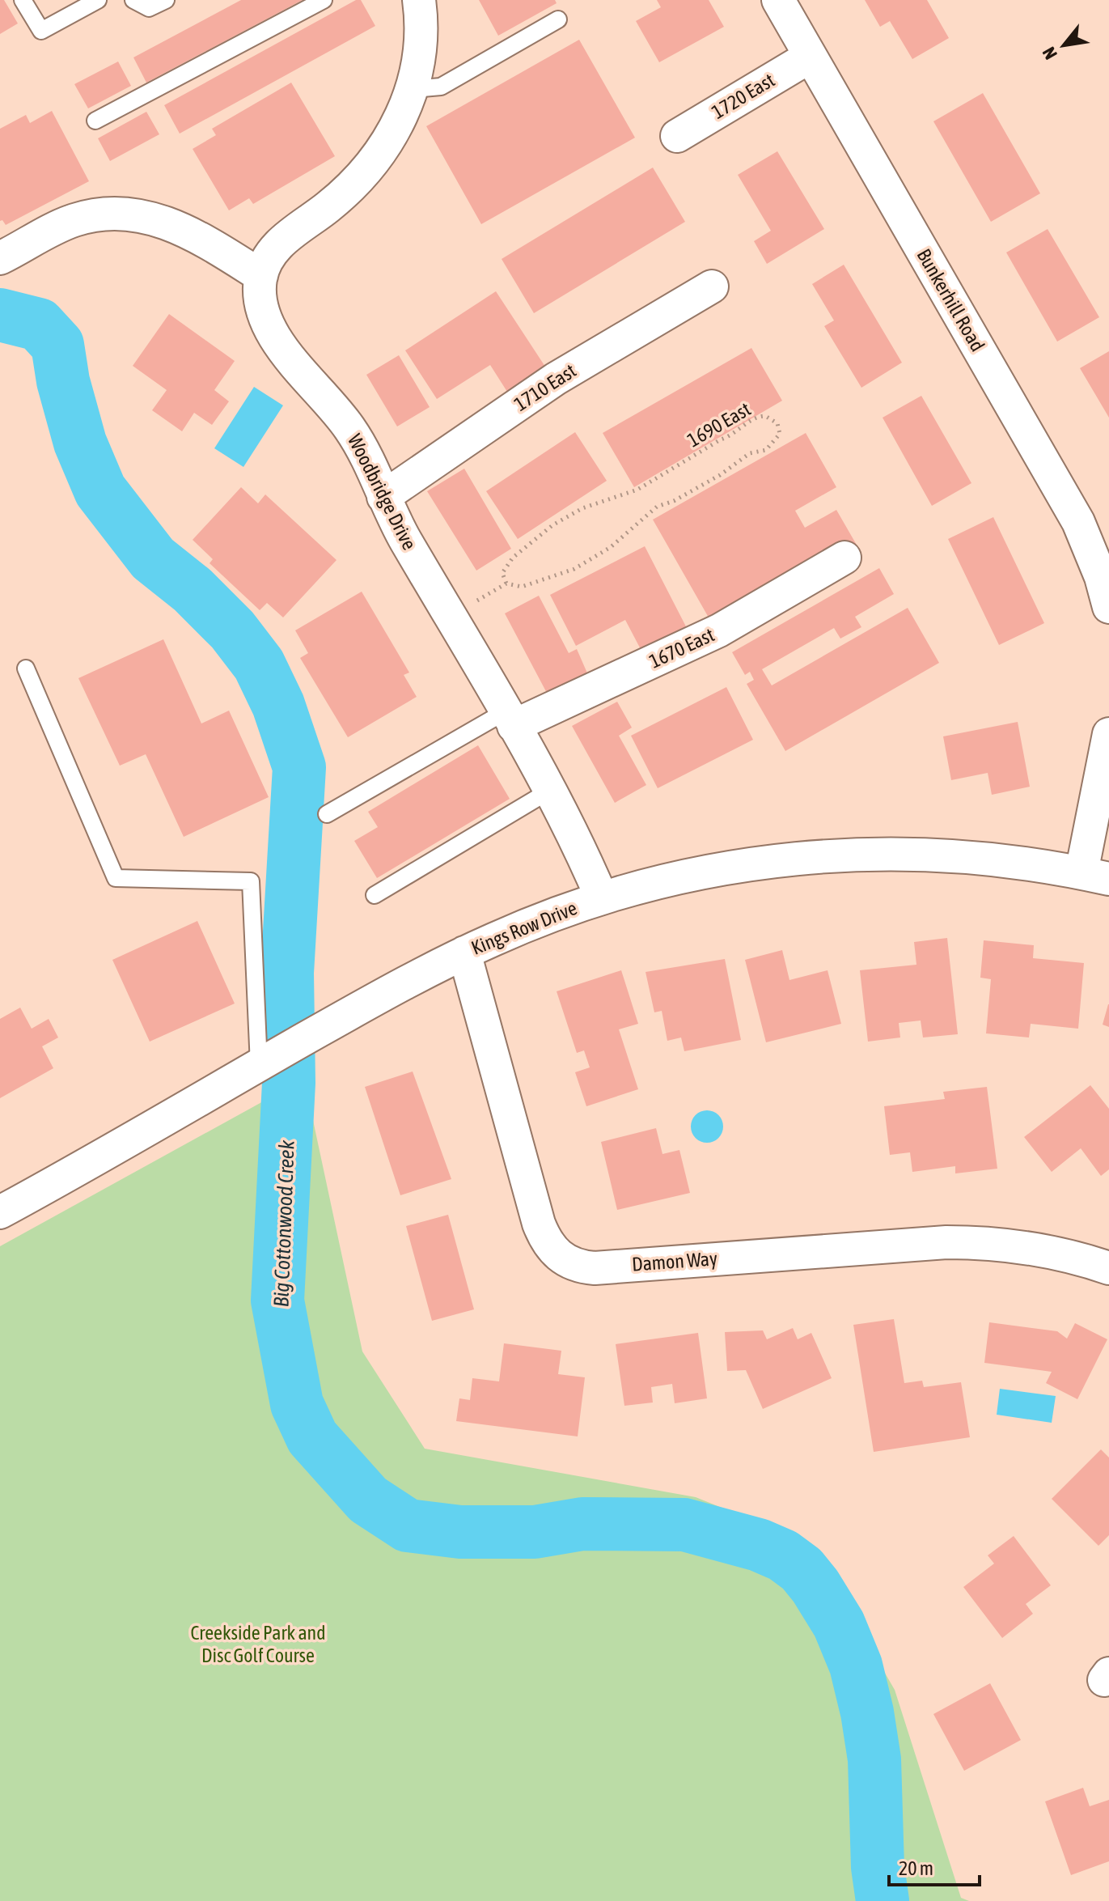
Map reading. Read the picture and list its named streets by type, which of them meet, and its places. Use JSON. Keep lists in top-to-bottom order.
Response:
{
  "streets": {
    "street": [
      "1720 East",
      "Bunkerhill Road",
      "1710 East",
      "Woodbridge Drive",
      "1670 East",
      "Kings Row Drive",
      "Damon Way"
    ],
    "path": ["1690 East"]
  },
  "crossings": [
    ["1720 East", "Bunkerhill Road"],
    ["1710 East", "Woodbridge Drive"],
    ["Woodbridge Drive", "1670 East"],
    ["Woodbridge Drive", "Kings Row Drive"],
    ["Kings Row Drive", "Damon Way"]
  ],
  "water": ["Big Cottonwood Creek"],
  "parks": ["Creekside Park and Disc Golf Course"],
  "scale_bar": "20 m",
  "north": "bottom left"
}
